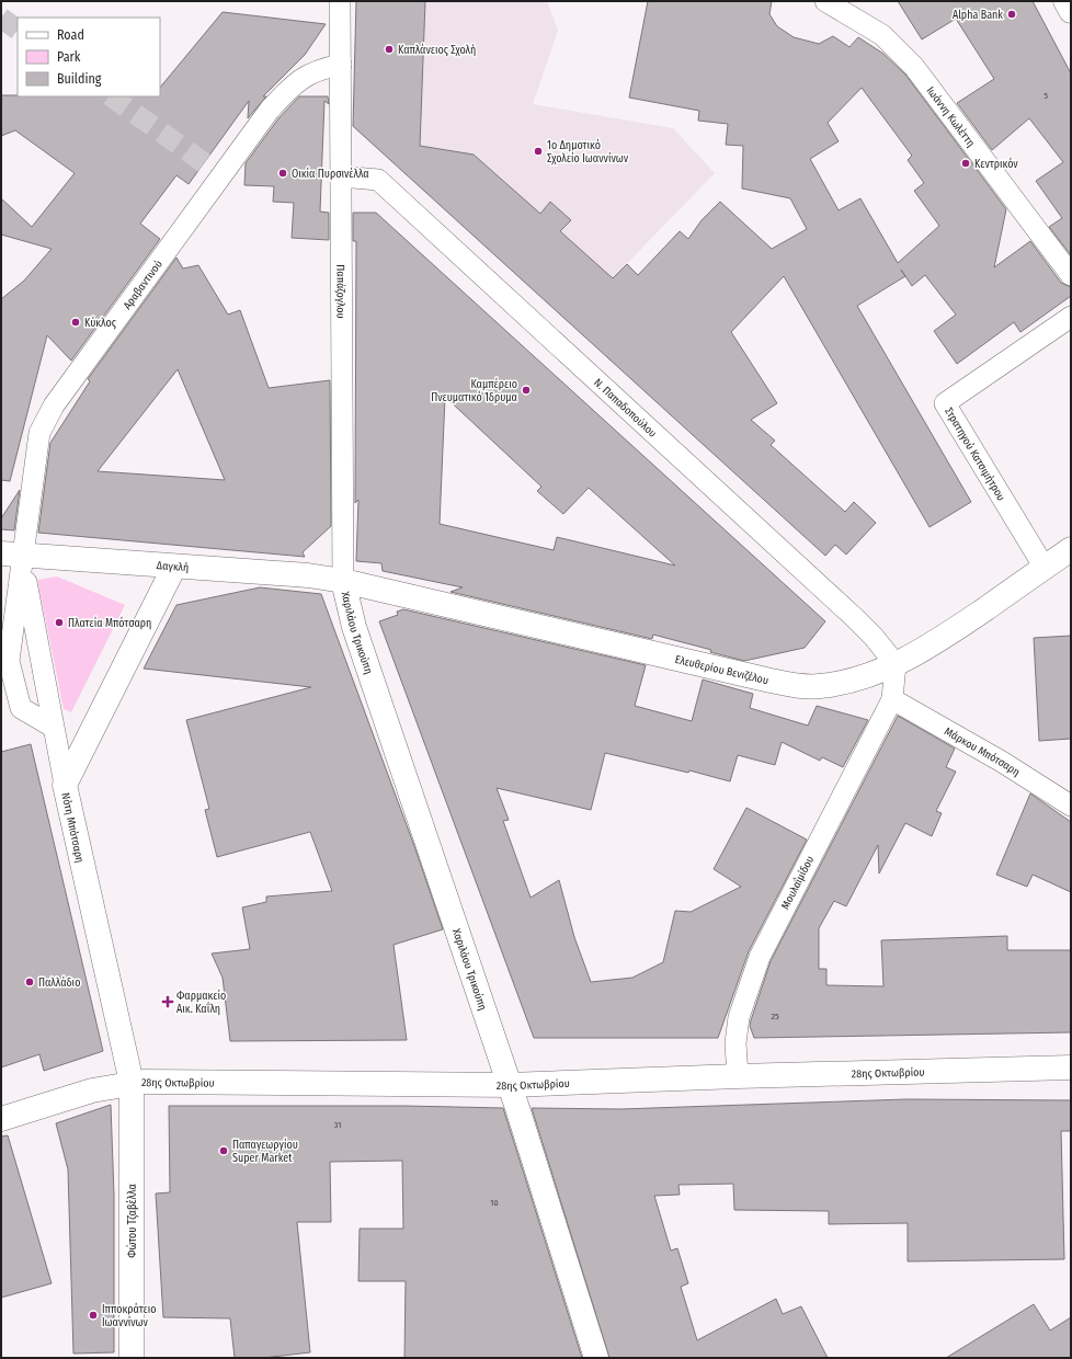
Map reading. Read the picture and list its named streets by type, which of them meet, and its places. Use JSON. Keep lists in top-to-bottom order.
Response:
{
  "streets": {
    "main road": [
      "Δαγκλή",
      "Χαριλάου Τρικούπη",
      "Ελευθερίου Βενιζέλου",
      "Νότη Μπότσαρη",
      "28ης Οκτωβρίου",
      "Φώτου Τζαβέλλα"
    ],
    "street": [
      "Ιωάννη Κωλέττη",
      "Αραβαντινού",
      "Παπάζογλου",
      "Ν. Παπαδοπούλου",
      "Στρατηγού Κατσιμήτρου",
      "Μάρκου Μπότσαρη",
      "Μουλαΐμίδου"
    ]
  },
  "crossings": [
    ["Αραβαντινού", "Παπάζογλου"],
    ["Αραβαντινού", "Δαγκλή"],
    ["Παπάζογλου", "Ν. Παπαδοπούλου"],
    ["Παπάζογλου", "Δαγκλή"],
    ["Παπάζογλου", "Χαριλάου Τρικούπη"],
    ["Παπάζογλου", "Ελευθερίου Βενιζέλου"],
    ["Ν. Παπαδοπούλου", "Ελευθερίου Βενιζέλου"],
    ["Στρατηγού Κατσιμήτρου", "Ελευθερίου Βενιζέλου"],
    ["Δαγκλή", "Χαριλάου Τρικούπη"],
    ["Δαγκλή", "Ελευθερίου Βενιζέλου"],
    ["Δαγκλή", "Νότη Μπότσαρη"],
    ["Χαριλάου Τρικούπη", "Ελευθερίου Βενιζέλου"],
    ["Χαριλάου Τρικούπη", "28ης Οκτωβρίου"],
    ["Μάρκου Μπότσαρη", "Μουλαΐμίδου"],
    ["Νότη Μπότσαρη", "28ης Οκτωβρίου"],
    ["Νότη Μπότσαρη", "Φώτου Τζαβέλλα"],
    ["Μουλαΐμίδου", "28ης Οκτωβρίου"],
    ["28ης Οκτωβρίου", "Φώτου Τζαβέλλα"]
  ],
  "places": {
    "other": [
      "Alpha Bank",
      "Καπλάνειος Σχολή",
      "1ο Δημοτικό Σχολείο Ιωαννίνων",
      "Κεντρικόν",
      "Οικία Πυρσινέλλα",
      "Κύκλος",
      "Καμπέρειο Πνευματικό Ίδρυμα",
      "Πλατεία Μπότσαρη",
      "Παλλάδιο",
      "Παπαγεωργίου Super Market",
      "Ιπποκράτειο Ιωαννίνων"
    ],
    "health": ["Φαρμακείο Αικ. Καΐλη"]
  },
  "house_numbers": [
    "5",
    "25",
    "31",
    "10"
  ],
  "legend": ["Road", "Park", "Building"]
}
